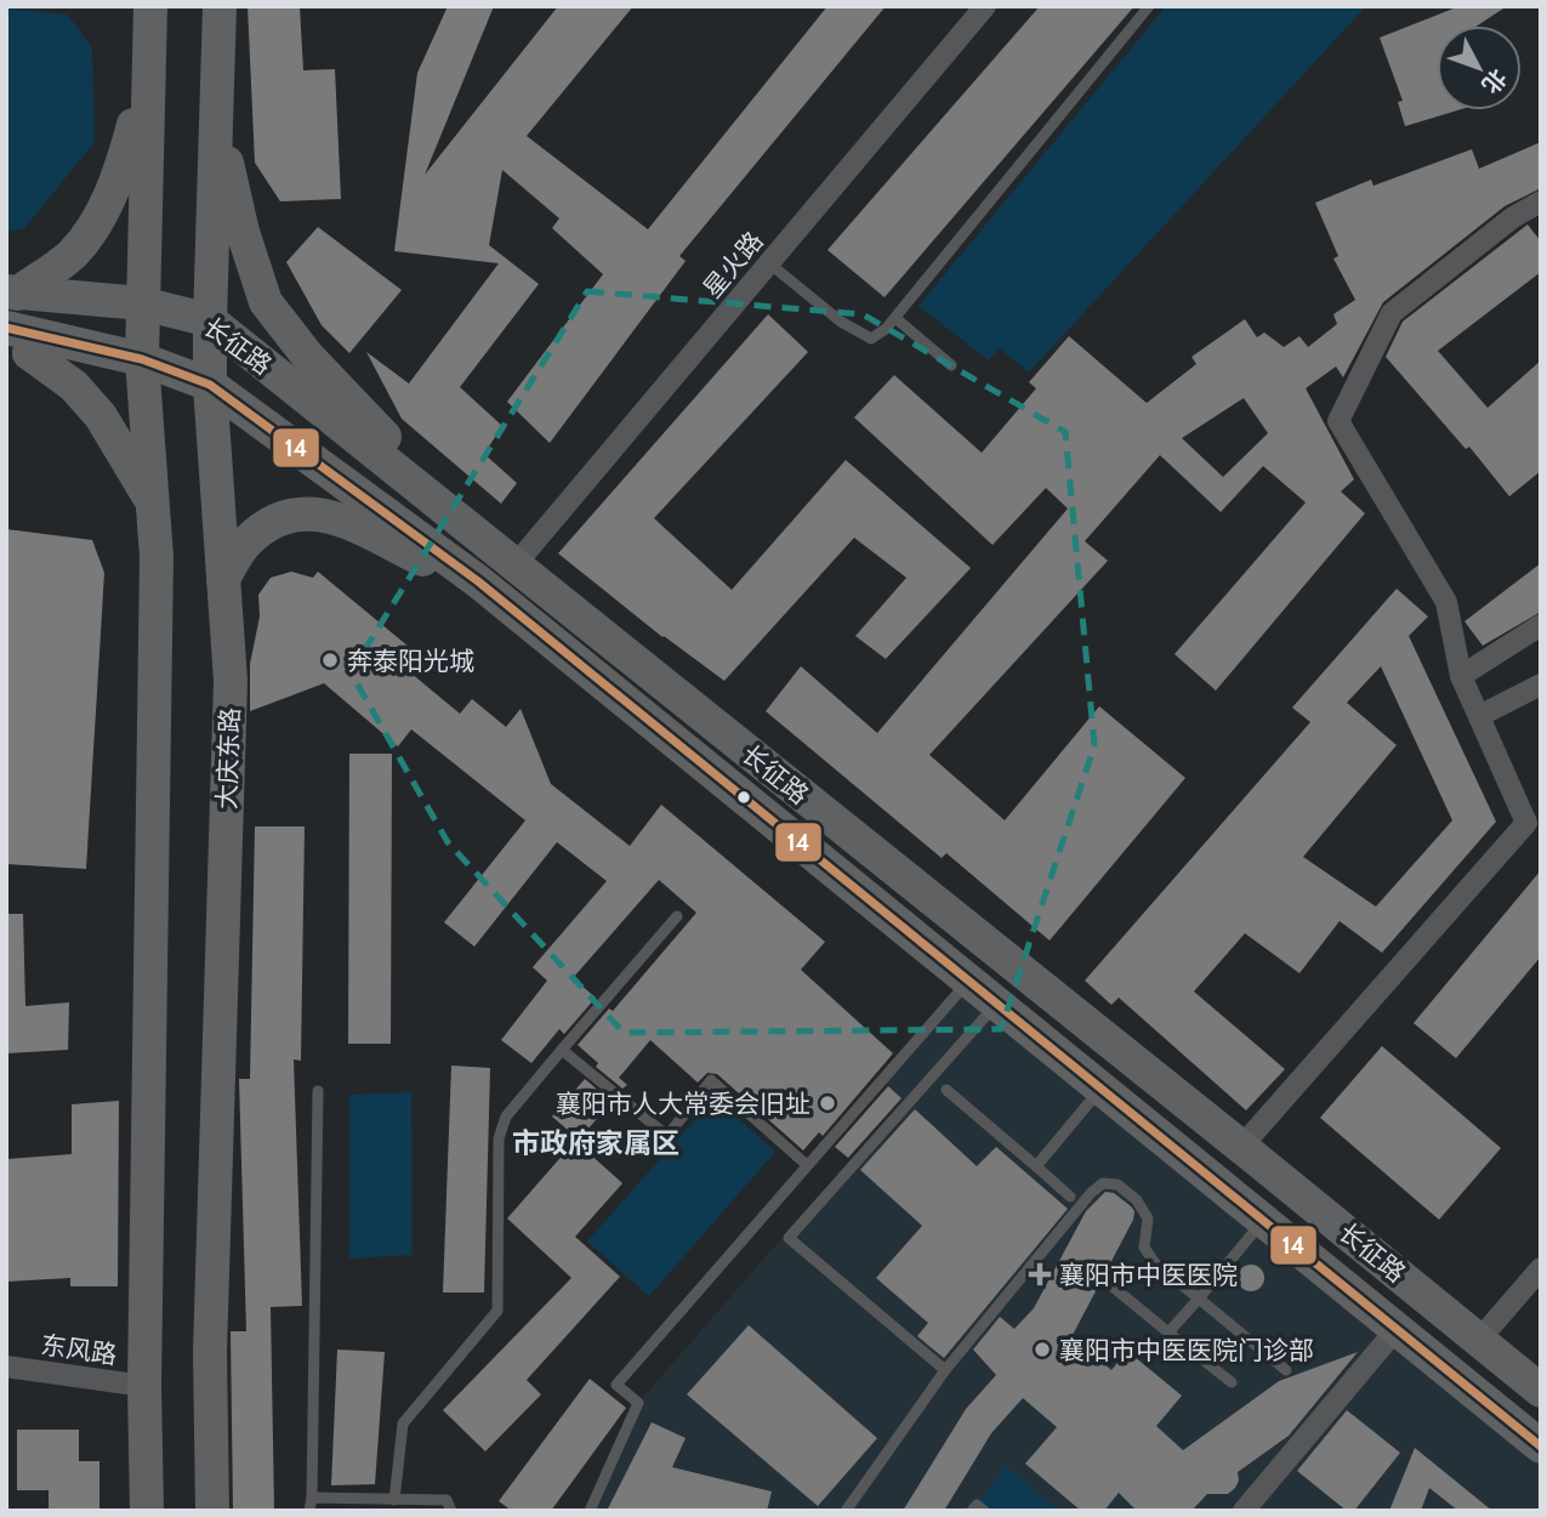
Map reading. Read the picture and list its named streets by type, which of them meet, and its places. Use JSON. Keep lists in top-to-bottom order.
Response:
{
  "streets": {
    "main road": ["长征路", "大庆东路"],
    "street": ["星火路", "东风路"]
  },
  "crossings": [
    ["长征路", "大庆东路"]
  ],
  "districts": ["市政府家属区"],
  "places": {
    "other": ["奔泰阳光城", "襄阳市人大常委会旧址", "襄阳市中医医院门诊部"],
    "health": ["襄阳市中医医院"]
  },
  "lines": ["transit line 14"],
  "north": "bottom right"
}
